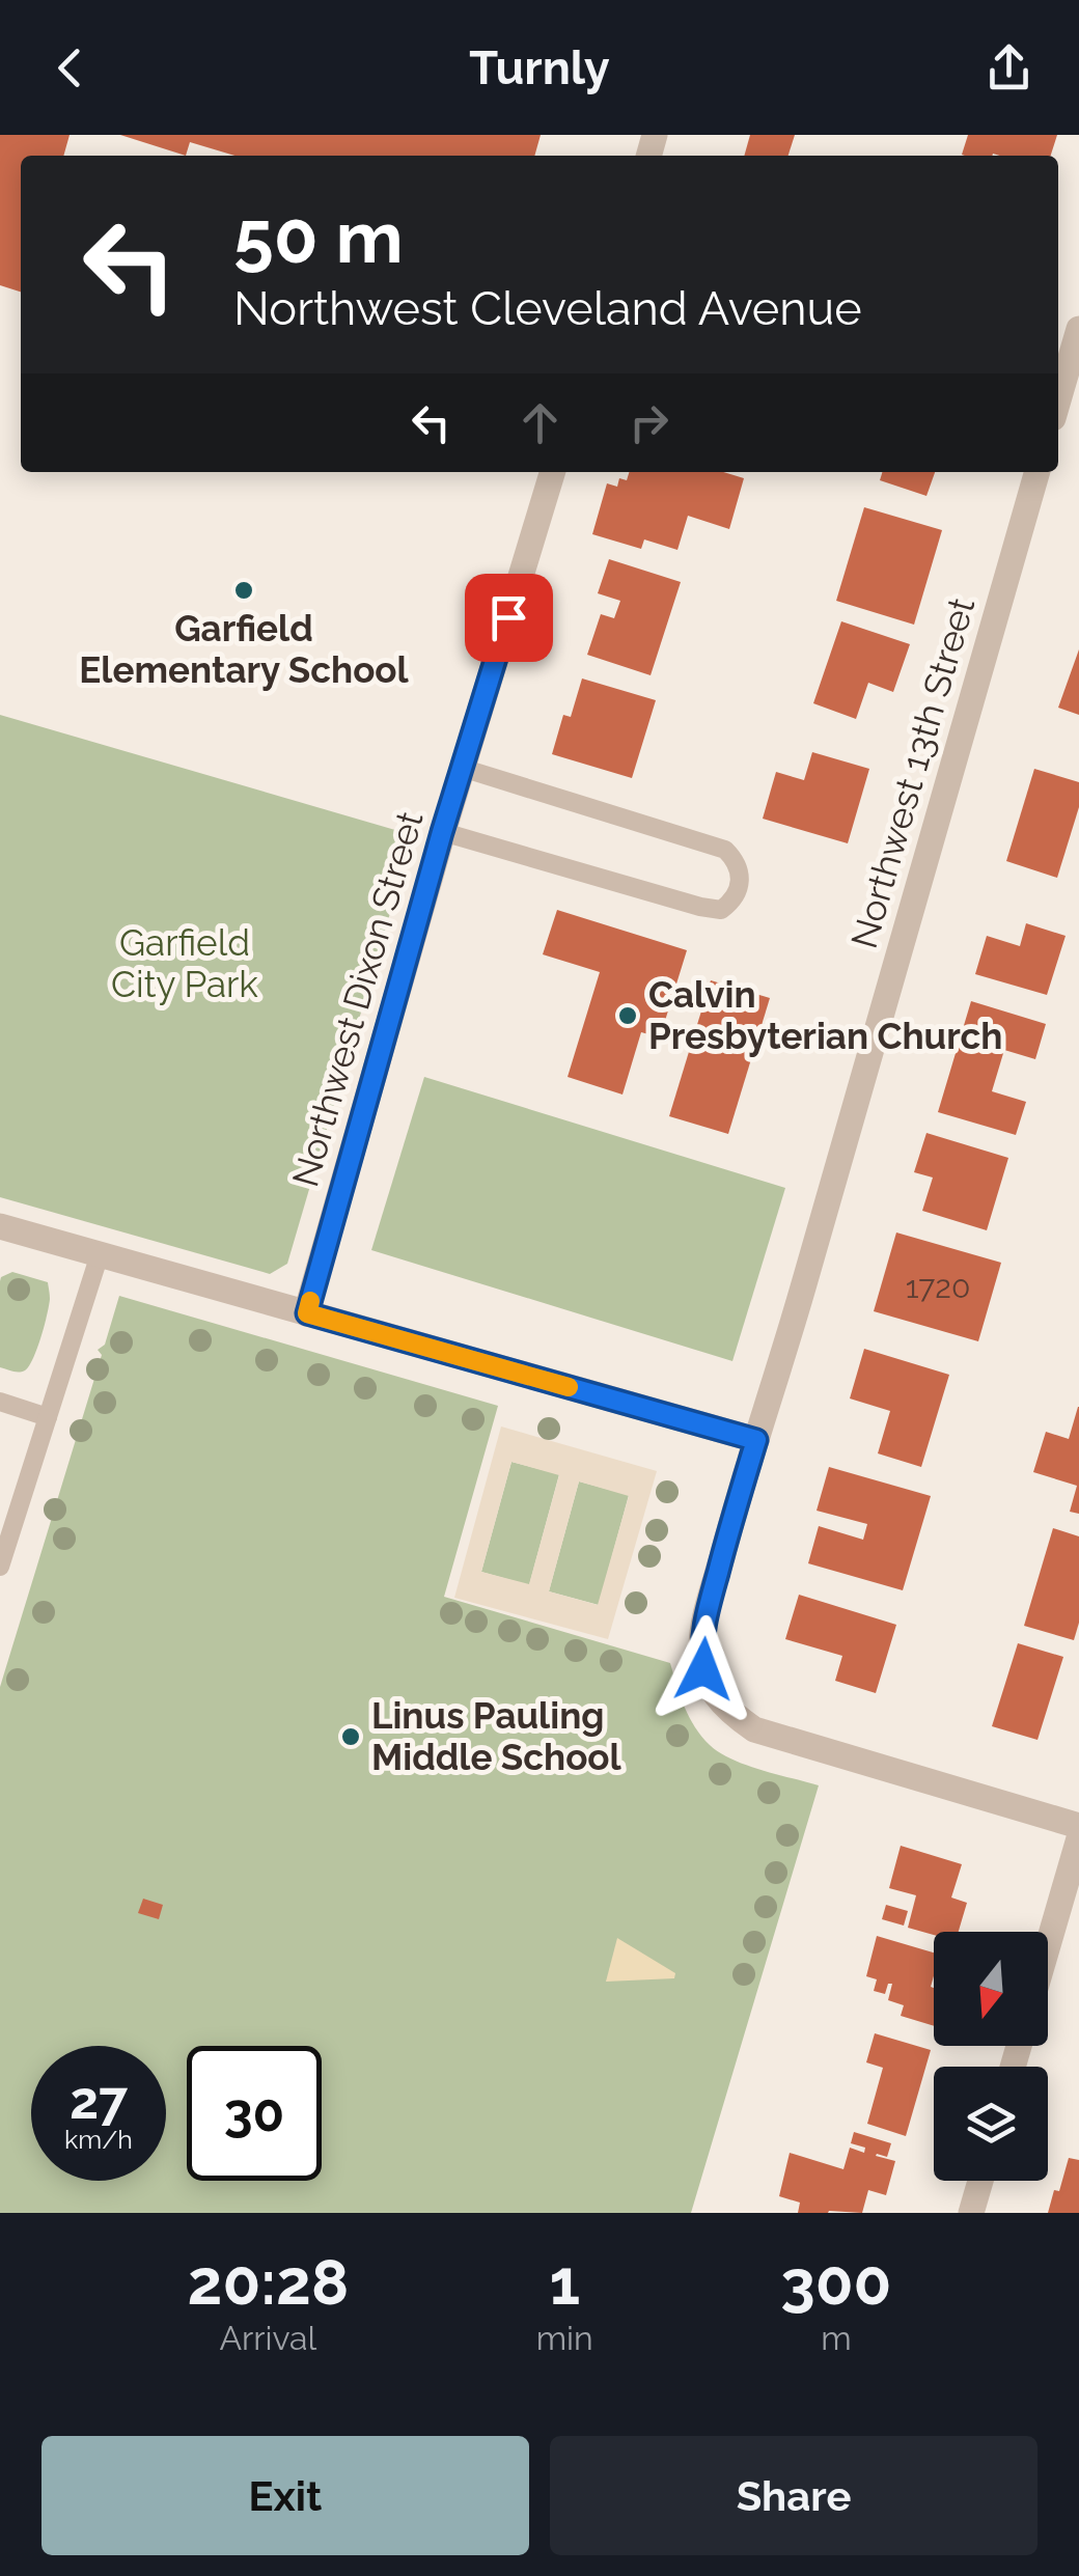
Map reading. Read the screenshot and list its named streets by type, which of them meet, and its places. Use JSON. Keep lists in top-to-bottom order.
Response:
{
  "streets": {
    "street": ["Northwest 13th Street", "Northwest Dixon Street"]
  },
  "parks": ["Garfield City Park"],
  "places": ["Garfield Elementary School", "Calvin Presbyterian Church", "Linus Pauling Middle School"],
  "house_numbers": ["1720"],
  "north": "bottom",
  "page": {
    "header": "Turnly",
    "turn": ["50 m", "Northwest Cleveland Avenue"],
    "speed": "27 km/h",
    "limit": "30",
    "eta": [
      "20:28",
      "Arrival",
      "1",
      "min",
      "300",
      "m"
    ],
    "buttons": ["Exit", "Share"]
  }
}
